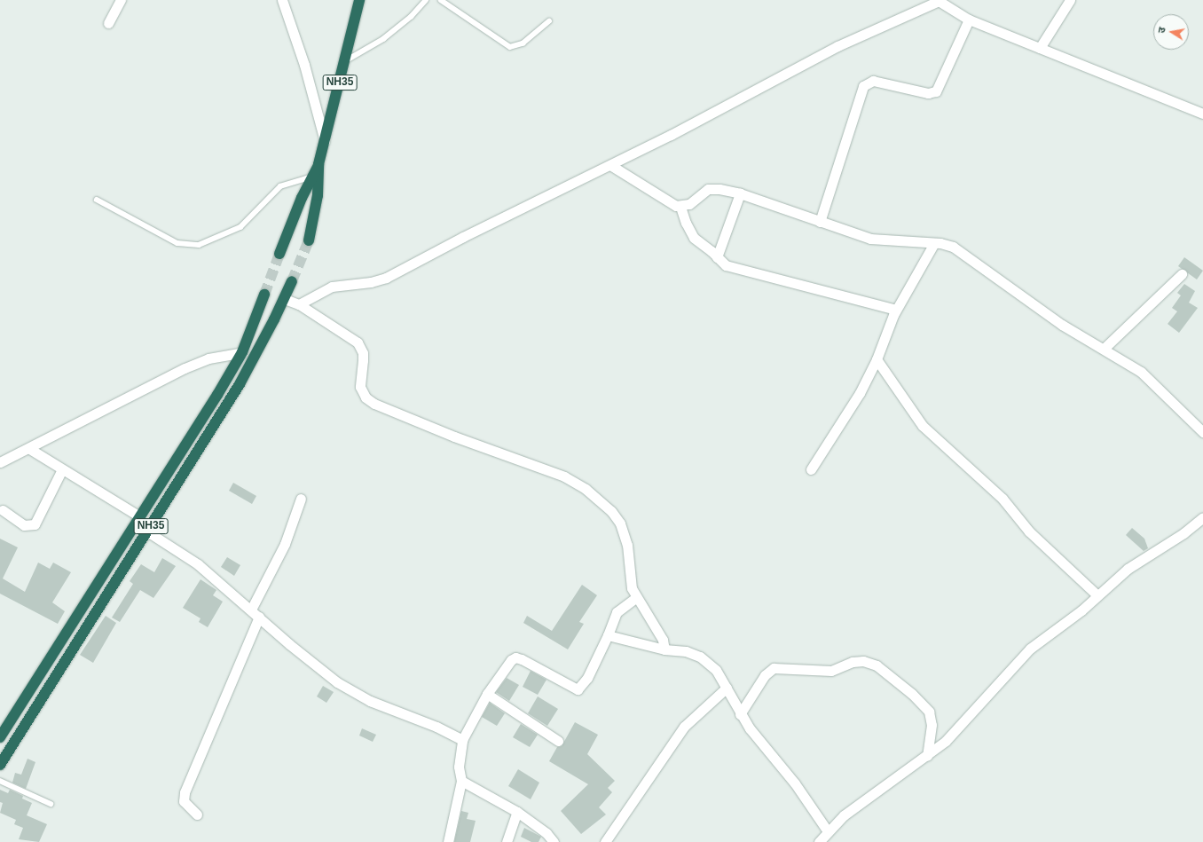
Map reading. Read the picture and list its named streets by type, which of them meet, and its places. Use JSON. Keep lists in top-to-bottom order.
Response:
{
  "streets": {
    "highway": ["NH35"]
  },
  "north": "left"
}
